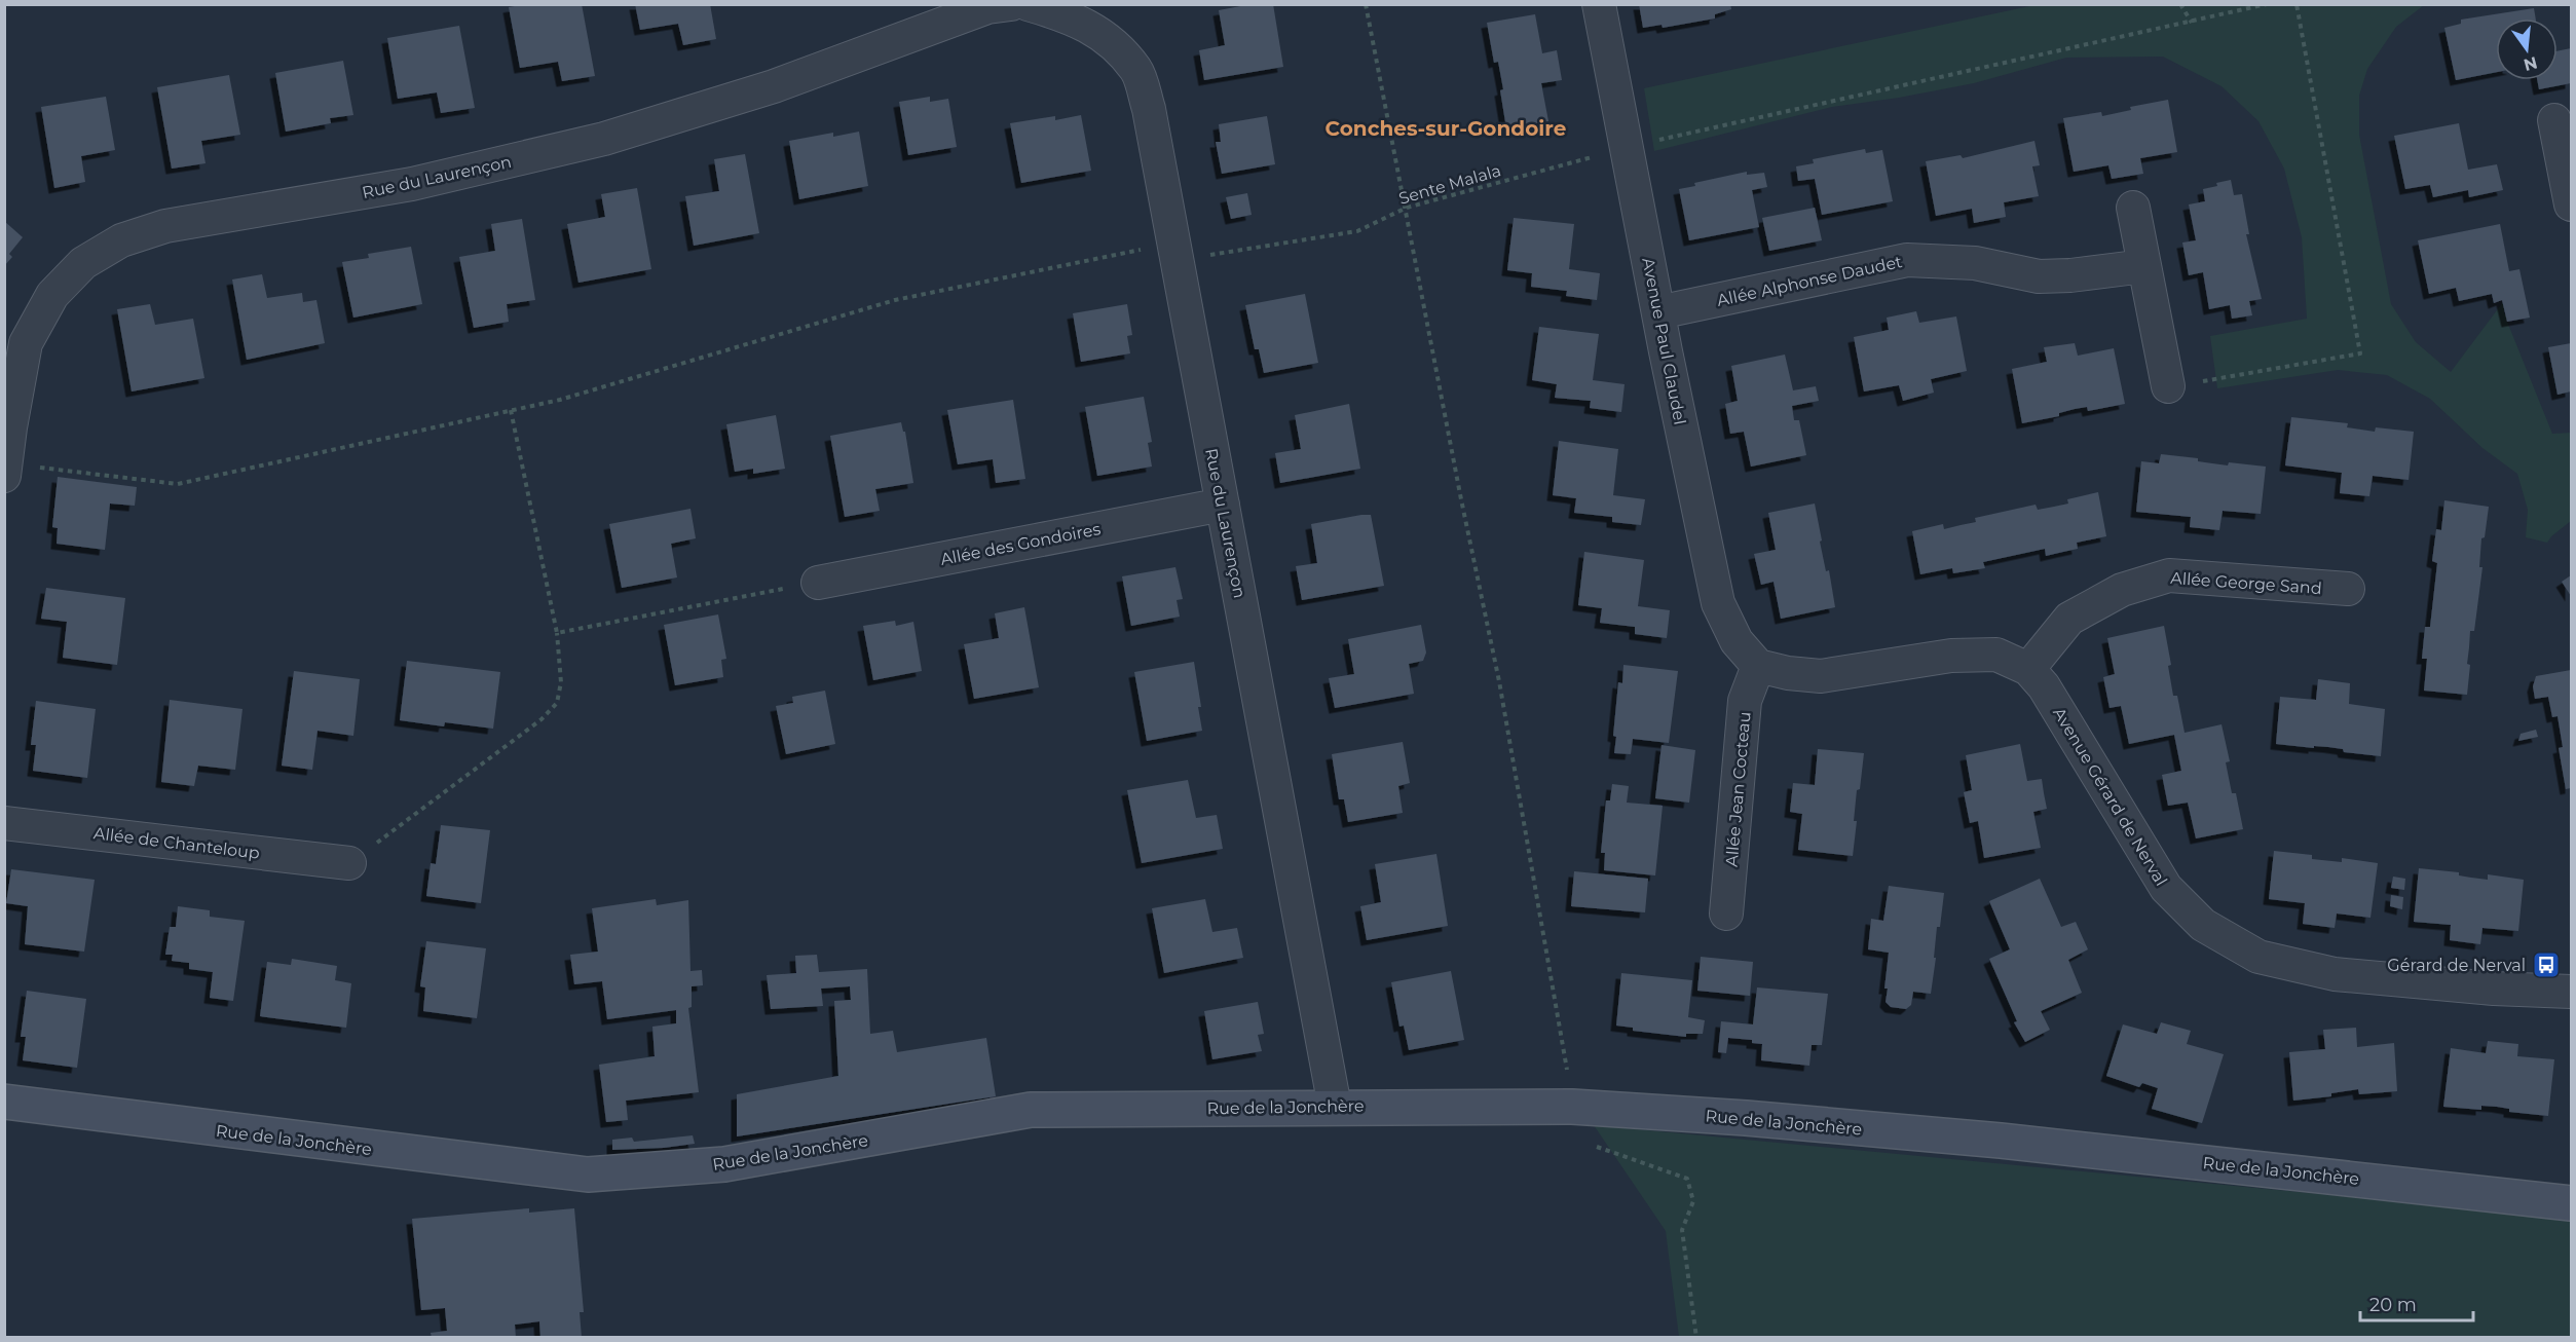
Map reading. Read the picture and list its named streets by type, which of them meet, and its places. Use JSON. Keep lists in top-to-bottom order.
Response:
{
  "streets": {
    "street": [
      "Rue du Laurençon",
      "Allée Alphonse Daudet",
      "Avenue Paul Claudel",
      "Allée des Gondoires",
      "Allée George Sand",
      "Allée Jean Cocteau",
      "Avenue Gérard de Nerval",
      "Allée de Chanteloup",
      "Rue de la Jonchère"
    ],
    "path": ["Sente Malala"]
  },
  "crossings": [
    ["Rue du Laurençon", "Sente Malala"],
    ["Rue du Laurençon", "Allée des Gondoires"],
    ["Rue du Laurençon", "Rue de la Jonchère"],
    ["Sente Malala", "Avenue Paul Claudel"],
    ["Allée Alphonse Daudet", "Avenue Paul Claudel"],
    ["Avenue Paul Claudel", "Allée Jean Cocteau"],
    ["Avenue Paul Claudel", "Avenue Gérard de Nerval"],
    ["Allée George Sand", "Avenue Gérard de Nerval"],
    ["Allée Jean Cocteau", "Avenue Gérard de Nerval"]
  ],
  "districts": ["Conches-sur-Gondoire"],
  "places": {
    "bus stop": ["Gérard de Nerval"]
  },
  "scale_bar": "20 m",
  "north": "bottom"
}
